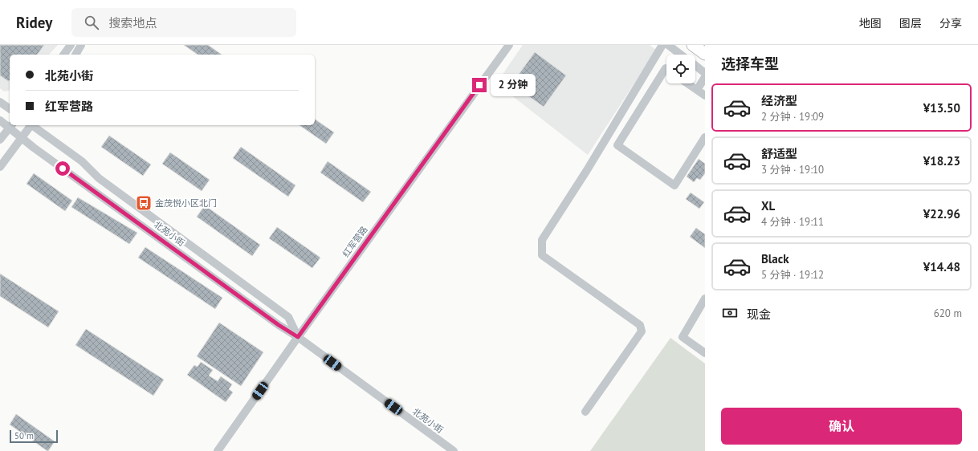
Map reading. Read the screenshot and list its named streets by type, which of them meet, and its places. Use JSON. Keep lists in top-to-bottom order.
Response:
{
  "streets": {
    "street": ["北苑小街", "红军营路"]
  },
  "crossings": [
    ["北苑小街", "红军营路"]
  ],
  "places": {
    "bus stop": ["金茂悦小区北门"]
  },
  "scale_bar": "50 m",
  "page": {
    "header": "Ridey",
    "search": "搜索地点",
    "nav": ["地图", "图层", "分享"],
    "heading": "选择车型",
    "banner": ["北苑小街", "红军营路"],
    "bubble": "2 分钟",
    "list": [
      {
        "name": "经济型",
        "note": "2 分钟 · 19:09",
        "value": "¥13.50"
      },
      {
        "name": "舒适型",
        "note": "3 分钟 · 19:10",
        "value": "¥18.23"
      },
      {
        "name": "XL",
        "note": "4 分钟 · 19:11",
        "value": "¥22.96"
      },
      {
        "name": "Black",
        "note": "5 分钟 · 19:12",
        "value": "¥14.48"
      }
    ],
    "pay": ["现金", "620 m"],
    "buttons": "确认",
    "scale": "50 m"
  }
}
